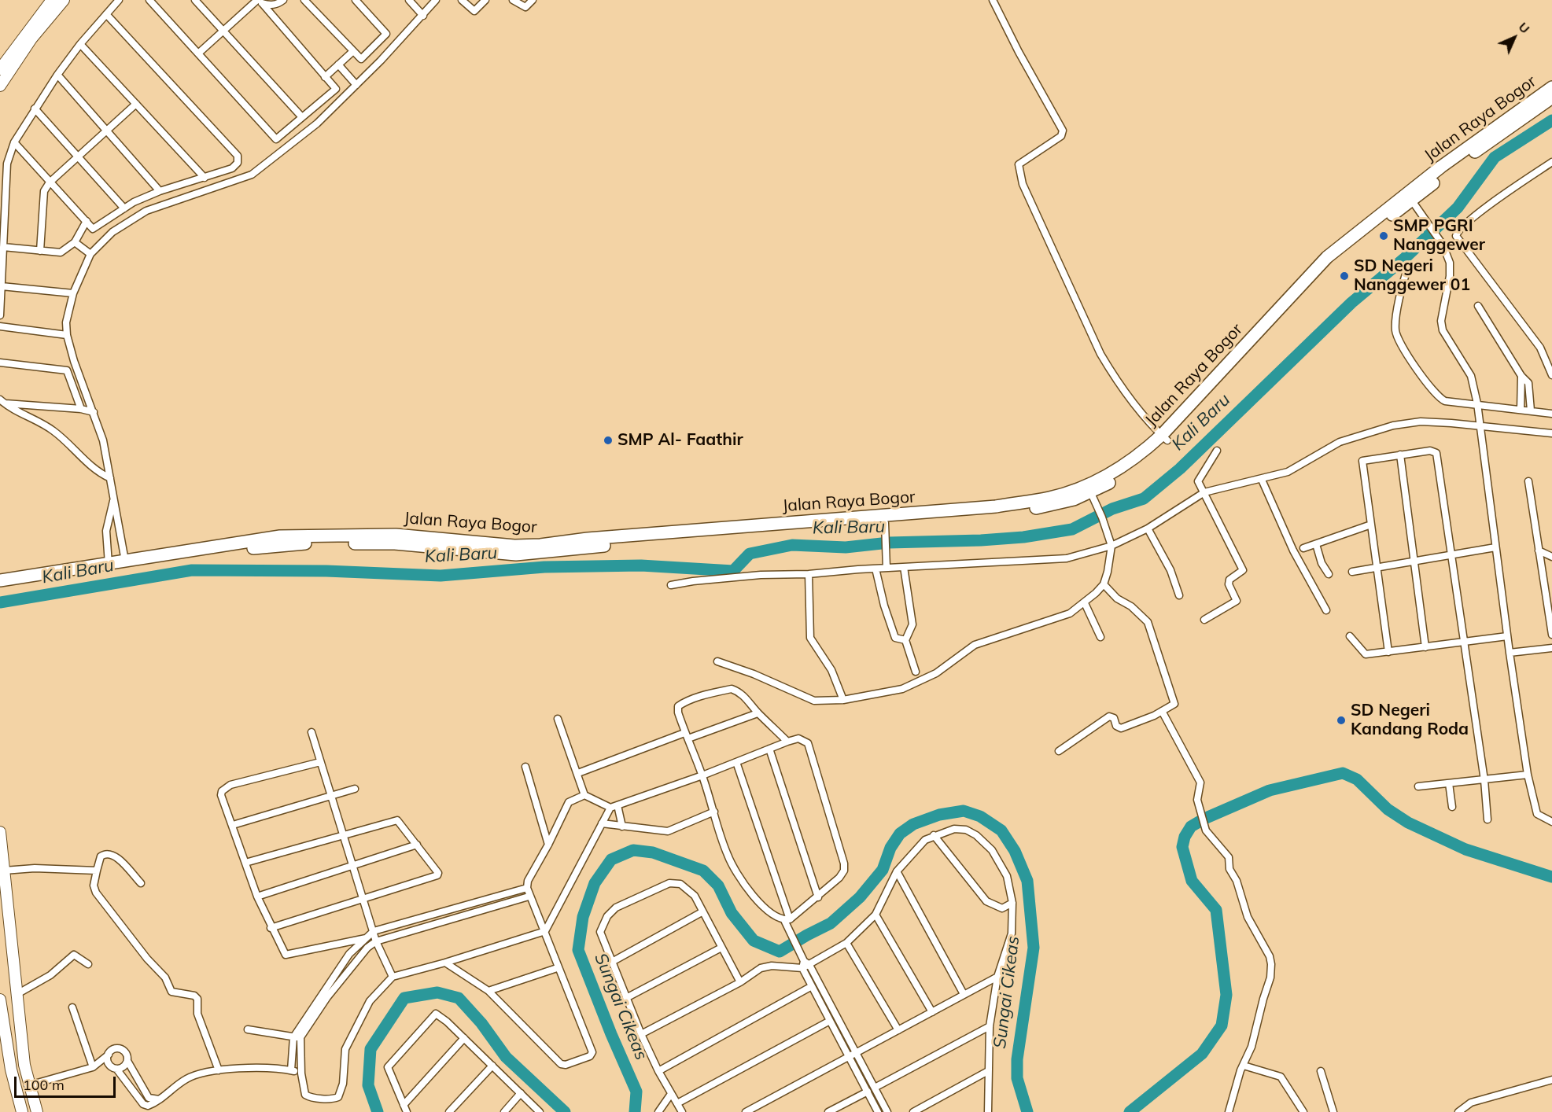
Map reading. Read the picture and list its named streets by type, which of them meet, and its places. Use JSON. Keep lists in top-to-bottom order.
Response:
{
  "streets": {
    "highway": ["Jalan Raya Bogor"]
  },
  "water": ["Kali Baru", "Sungai Cikeas"],
  "places": [
    "SMP PGRI Nanggewer",
    "SD Negeri Nanggewer 01",
    "SMP Al- Faathir",
    "SD Negeri Kandang Roda"
  ],
  "scale_bar": "100 m",
  "north": "top right"
}
